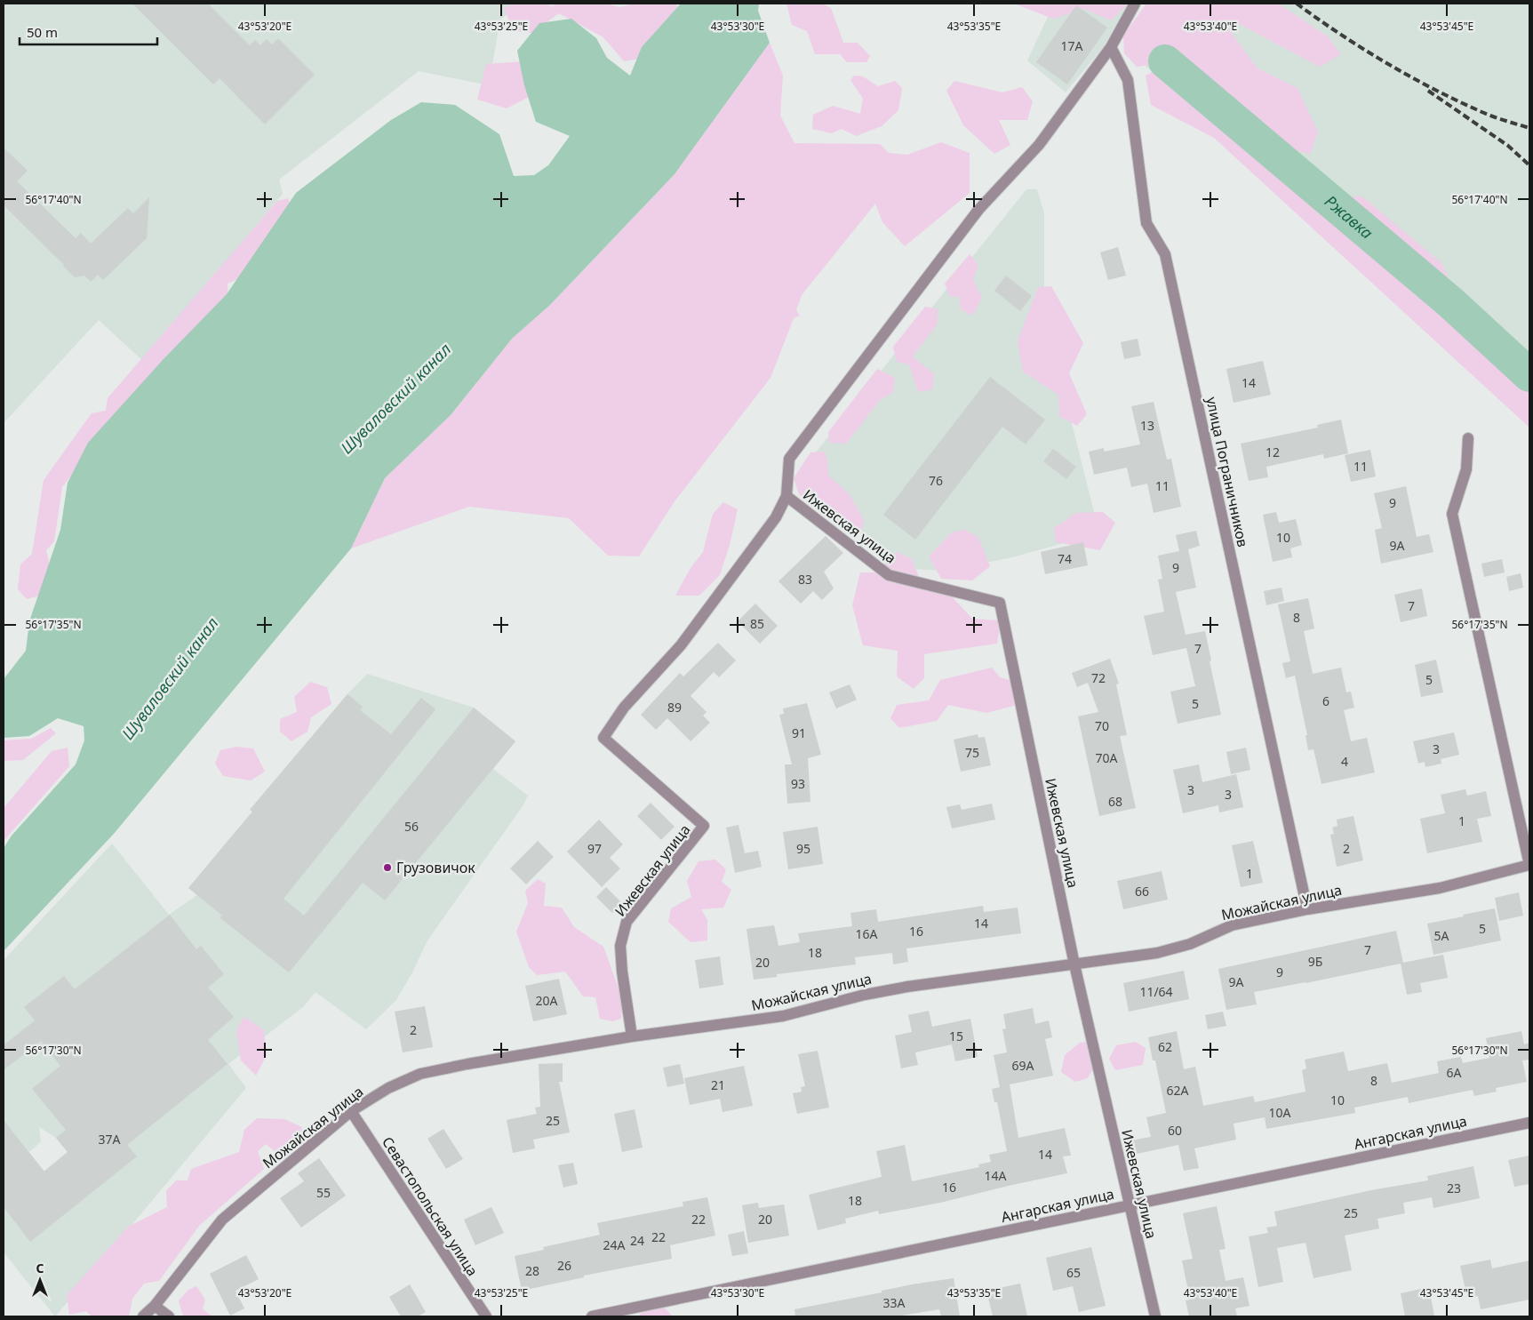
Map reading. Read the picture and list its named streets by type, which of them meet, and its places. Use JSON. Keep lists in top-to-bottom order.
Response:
{
  "streets": {
    "street": [
      "улица Пограничников",
      "Ижевская улица",
      "Можайская улица",
      "Ангарская улица",
      "Севастопольская улица"
    ]
  },
  "crossings": [
    ["улица Пограничников", "Можайская улица"],
    ["Ижевская улица", "Можайская улица"],
    ["Ижевская улица", "Ангарская улица"],
    ["Можайская улица", "Севастопольская улица"]
  ],
  "water": ["Ржавка", "Шуваловский канал"],
  "places": ["Грузовичок"],
  "house_numbers": [
    "17А",
    "14",
    "13",
    "12",
    "11",
    "76",
    "11",
    "9",
    "10",
    "9А",
    "74",
    "9",
    "83",
    "7",
    "8",
    "85",
    "7",
    "72",
    "5",
    "6",
    "5",
    "89",
    "70",
    "91",
    "3",
    "75",
    "70А",
    "4",
    "93",
    "3",
    "3",
    "68",
    "1",
    "56",
    "97",
    "95",
    "2",
    "1",
    "66",
    "14",
    "5",
    "16",
    "16А",
    "5А",
    "7",
    "18",
    "9Б",
    "20",
    "9",
    "9А",
    "11/64",
    "20А",
    "2",
    "15",
    "62",
    "69А",
    "6А",
    "8",
    "21",
    "62А",
    "10",
    "10А",
    "25",
    "60",
    "37А",
    "14",
    "14А",
    "16",
    "23",
    "55",
    "18",
    "25",
    "22",
    "20",
    "22",
    "24",
    "24А",
    "26",
    "28",
    "65",
    "33А"
  ],
  "scale_bar": "50 m",
  "north": "top",
  "coordinates": [
    "43°53'20\"E",
    "43°53'25\"E",
    "43°53'30\"E",
    "43°53'35\"E",
    "43°53'40\"E",
    "43°53'45\"E",
    "56°17'40\"N",
    "56°17'35\"N",
    "56°17'30\"N"
  ]
}
